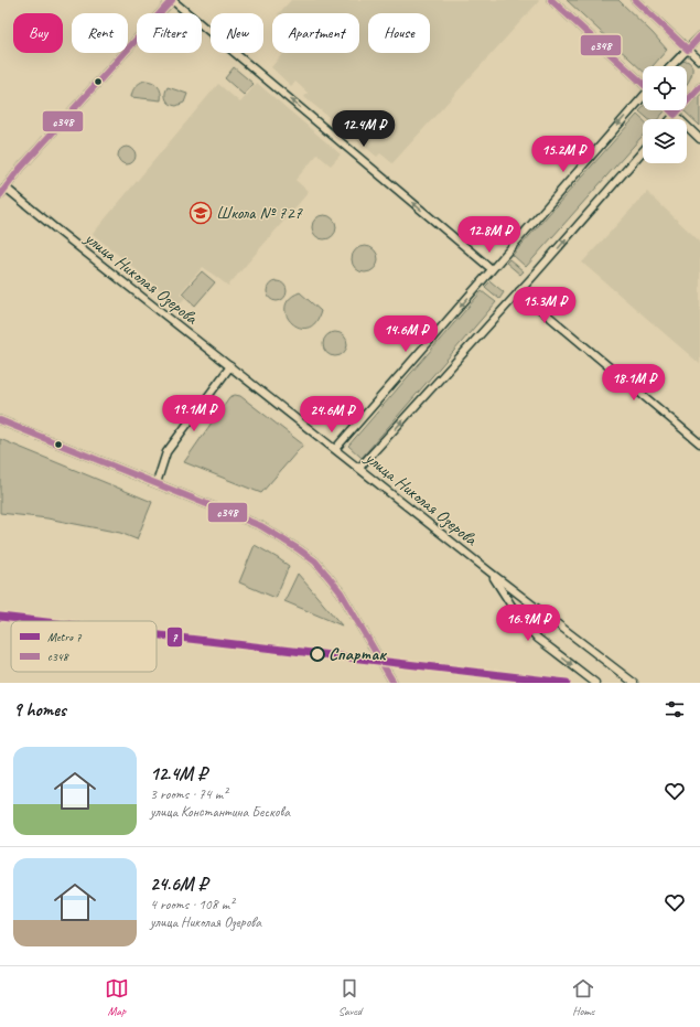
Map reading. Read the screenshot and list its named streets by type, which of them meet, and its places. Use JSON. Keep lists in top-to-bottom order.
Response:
{
  "streets": {
    "street": ["улица Николая Озерова"]
  },
  "places": {
    "school or university": ["Школа № 727"],
    "other": ["Спартак"]
  },
  "lines": ["transit line с348", "metro line 7"],
  "legend": ["Metro 7", "с348"],
  "page": {
    "chip": [
      "Buy",
      "Rent",
      "Filters",
      "New",
      "Apartment",
      "House"
    ],
    "price": [
      "12.4M ₽",
      "15.2M ₽",
      "12.8M ₽",
      "15.3M ₽",
      "14.6M ₽",
      "18.1M ₽",
      "19.1M ₽",
      "24.6M ₽",
      "16.9M ₽"
    ],
    "heading": "9 homes",
    "list": [
      {
        "name": "12.4M ₽",
        "note": "3 rooms · 74 m² · улица Константина Бескова"
      },
      {
        "name": "24.6M ₽",
        "note": "4 rooms · 108 m² · улица Николая Озерова"
      }
    ],
    "tabs": ["Map", "Saved", "Home"]
  }
}
